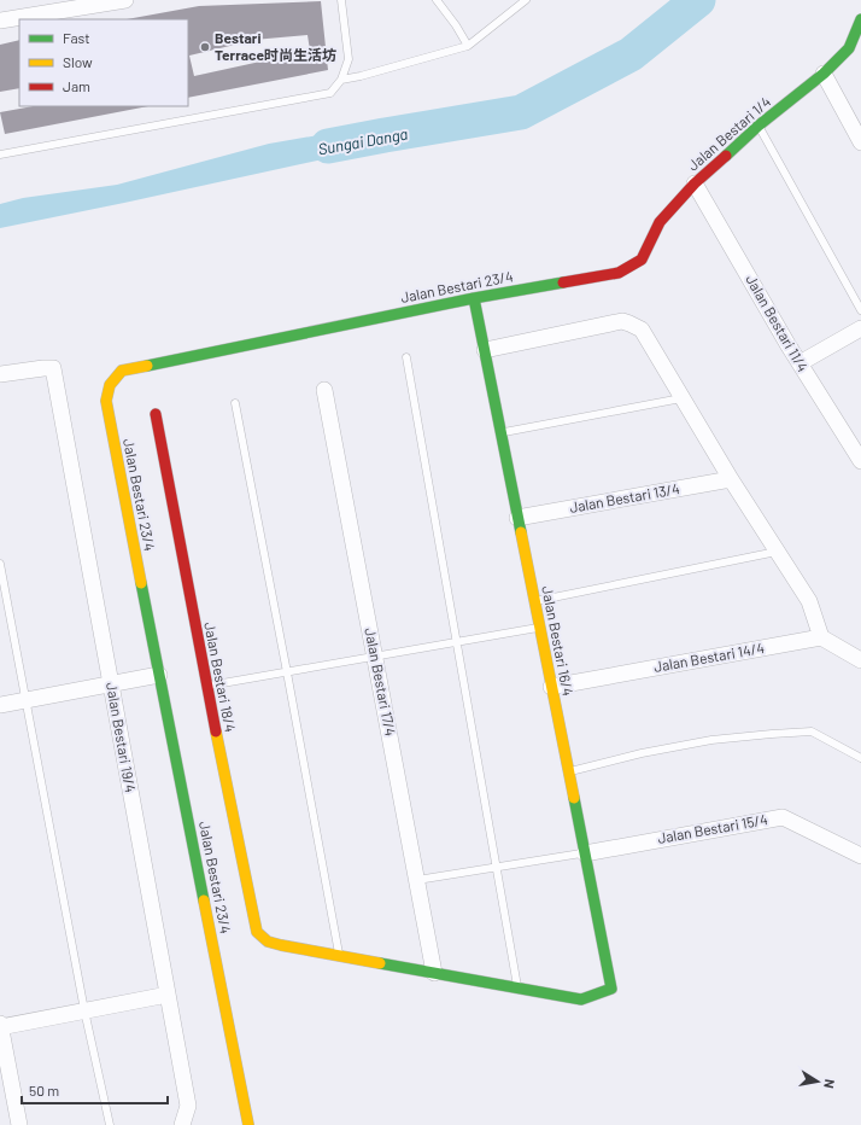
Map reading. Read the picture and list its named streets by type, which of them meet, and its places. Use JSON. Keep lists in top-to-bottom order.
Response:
{
  "streets": {
    "street": [
      "Jalan Bestari 1/4",
      "Jalan Bestari 23/4",
      "Jalan Bestari 11/4",
      "Jalan Bestari 13/4",
      "Jalan Bestari 16/4",
      "Jalan Bestari 14/4",
      "Jalan Bestari 18/4",
      "Jalan Bestari 17/4",
      "Jalan Bestari 19/4",
      "Jalan Bestari 15/4"
    ]
  },
  "crossings": [
    ["Jalan Bestari 1/4", "Jalan Bestari 23/4"],
    ["Jalan Bestari 1/4", "Jalan Bestari 11/4"],
    ["Jalan Bestari 23/4", "Jalan Bestari 16/4"],
    ["Jalan Bestari 13/4", "Jalan Bestari 16/4"],
    ["Jalan Bestari 16/4", "Jalan Bestari 14/4"],
    ["Jalan Bestari 16/4", "Jalan Bestari 15/4"]
  ],
  "water": ["Sungai Danga"],
  "places": ["Bestari Terrace时尚生活坊"],
  "legend": ["Fast", "Slow", "Jam"],
  "scale_bar": "50 m",
  "north": "right"
}
